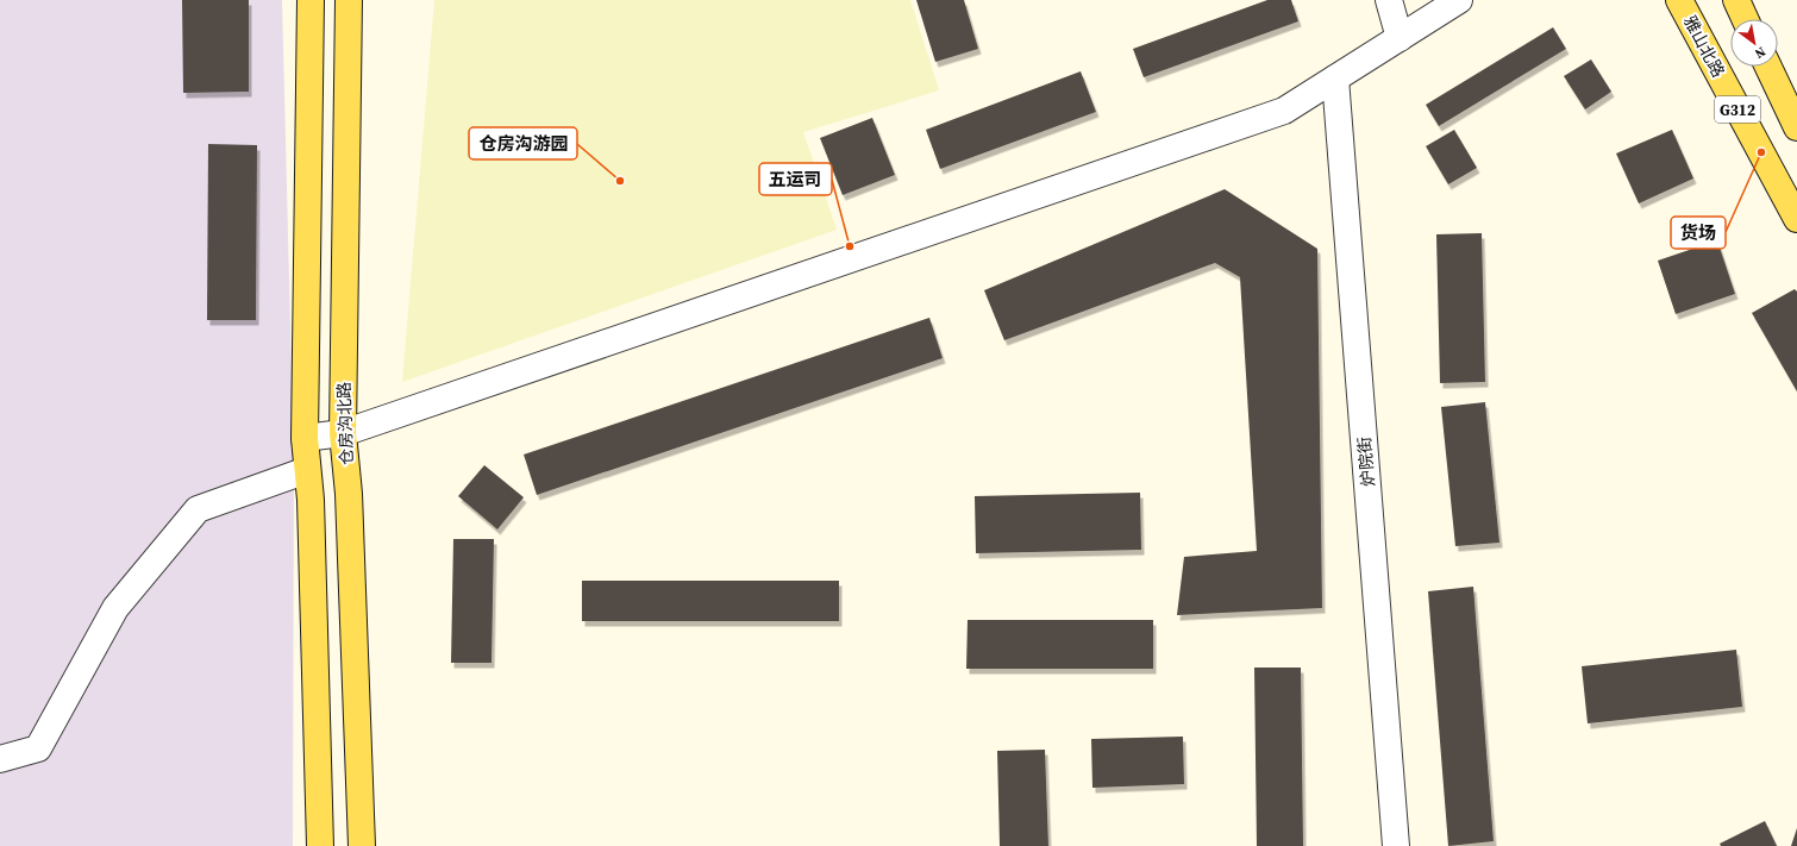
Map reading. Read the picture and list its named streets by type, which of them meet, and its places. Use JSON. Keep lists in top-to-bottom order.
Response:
{
  "streets": {
    "main road": ["雅山北路", "G312", "仓房沟北路"],
    "street": ["炉院街"]
  },
  "places": ["货场", "仓房沟游园", "五运司"],
  "north": "bottom right"
}
